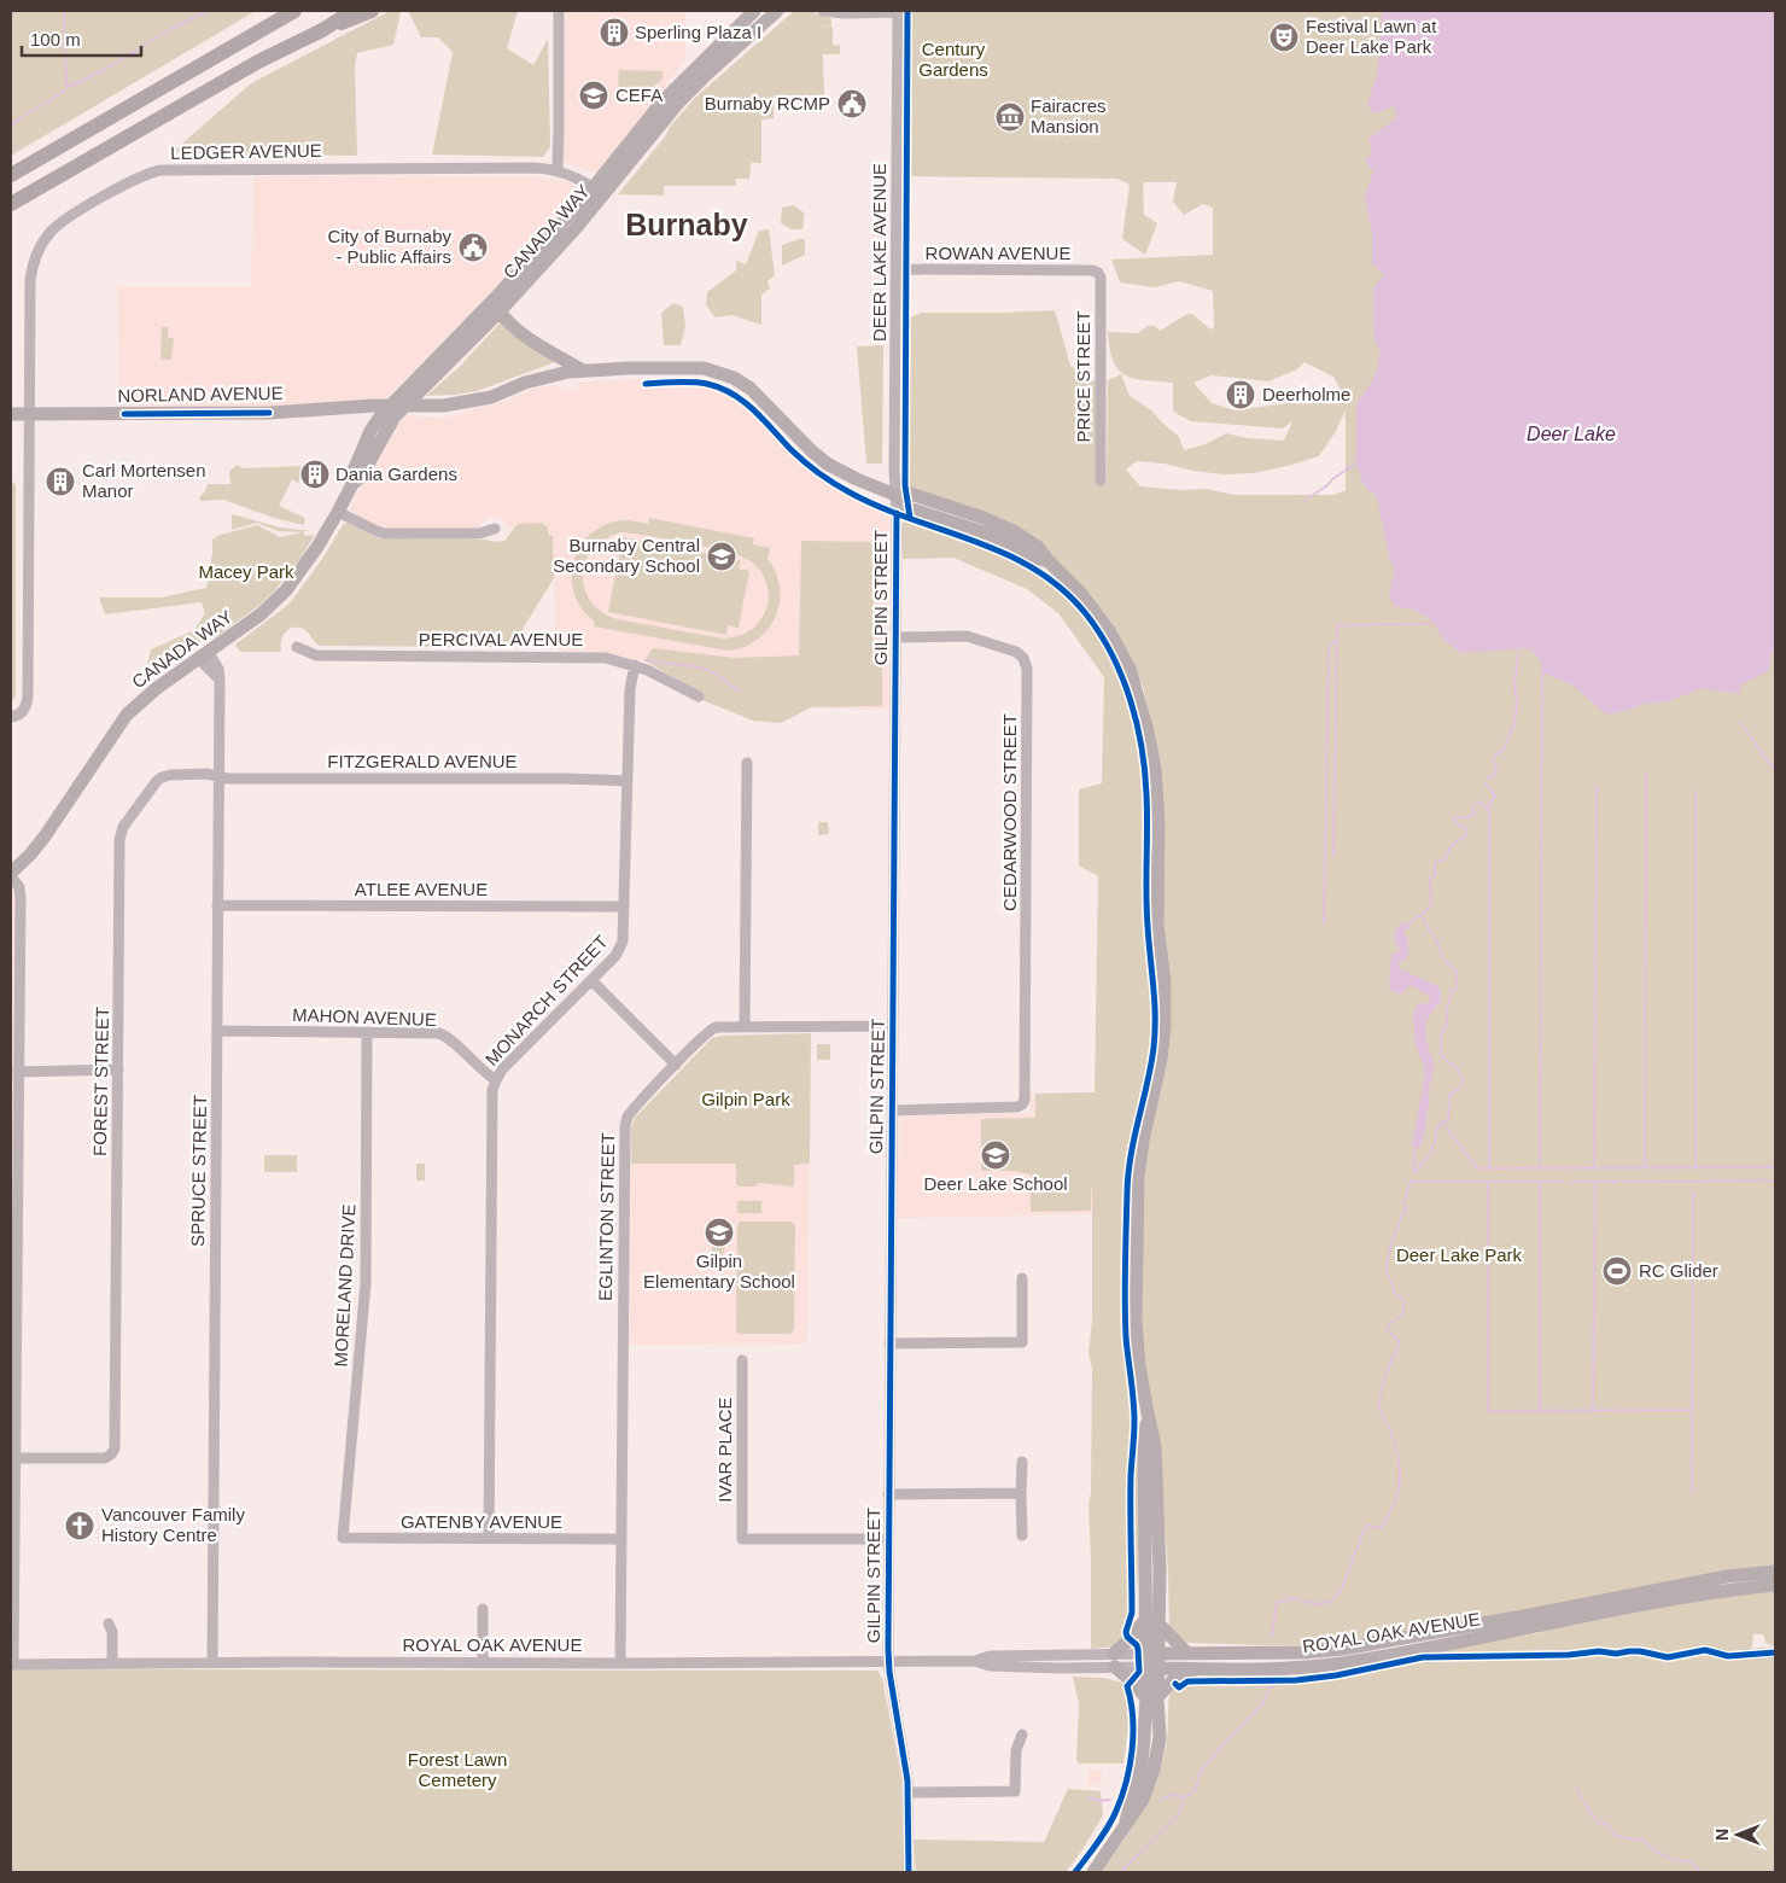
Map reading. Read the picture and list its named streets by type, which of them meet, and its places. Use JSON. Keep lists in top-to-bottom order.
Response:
{
  "streets": {
    "main road": ["CANADA WAY", "NORLAND AVENUE", "ROYAL OAK AVENUE"],
    "street": [
      "LEDGER AVENUE",
      "DEER LAKE AVENUE",
      "ROWAN AVENUE",
      "PRICE STREET",
      "GILPIN STREET",
      "PERCIVAL AVENUE",
      "FITZGERALD AVENUE",
      "CEDARWOOD STREET",
      "ATLEE AVENUE",
      "MONARCH STREET",
      "MAHON AVENUE",
      "FOREST STREET",
      "SPRUCE STREET",
      "EGLINTON STREET",
      "MORELAND DRIVE",
      "IVAR PLACE",
      "GATENBY AVENUE"
    ]
  },
  "crossings": [
    ["LEDGER AVENUE", "CANADA WAY"],
    ["LEDGER AVENUE", "NORLAND AVENUE"],
    ["CANADA WAY", "NORLAND AVENUE"],
    ["CANADA WAY", "SPRUCE STREET"],
    ["DEER LAKE AVENUE", "ROWAN AVENUE"],
    ["DEER LAKE AVENUE", "NORLAND AVENUE"],
    ["DEER LAKE AVENUE", "GILPIN STREET"],
    ["ROWAN AVENUE", "PRICE STREET"],
    ["NORLAND AVENUE", "GILPIN STREET"],
    ["GILPIN STREET", "CEDARWOOD STREET"],
    ["GILPIN STREET", "IVAR PLACE"],
    ["GILPIN STREET", "ROYAL OAK AVENUE"],
    ["PERCIVAL AVENUE", "MONARCH STREET"],
    ["FITZGERALD AVENUE", "MONARCH STREET"],
    ["FITZGERALD AVENUE", "FOREST STREET"],
    ["FITZGERALD AVENUE", "SPRUCE STREET"],
    ["ATLEE AVENUE", "MONARCH STREET"],
    ["ATLEE AVENUE", "SPRUCE STREET"],
    ["MONARCH STREET", "MAHON AVENUE"],
    ["MONARCH STREET", "GATENBY AVENUE"],
    ["MAHON AVENUE", "SPRUCE STREET"],
    ["MAHON AVENUE", "MORELAND DRIVE"],
    ["FOREST STREET", "SPRUCE STREET"],
    ["SPRUCE STREET", "ROYAL OAK AVENUE"],
    ["EGLINTON STREET", "GATENBY AVENUE"],
    ["EGLINTON STREET", "ROYAL OAK AVENUE"],
    ["MORELAND DRIVE", "GATENBY AVENUE"]
  ],
  "districts": ["Burnaby"],
  "water": ["Deer Lake"],
  "parks": [
    "Century Gardens",
    "Macey Park",
    "Gilpin Park",
    "Deer Lake Park",
    "Forest Lawn Cemetery"
  ],
  "places": {
    "building": [
      "Sperling Plaza I",
      "Deerholme",
      "Dania Gardens",
      "Carl Mortensen Manor"
    ],
    "theatre": ["Festival Lawn at Deer Lake Park"],
    "school or university": [
      "CEFA",
      "Burnaby Central Secondary School",
      "Deer Lake School",
      "Gilpin Elementary School"
    ],
    "public building": ["Burnaby RCMP", "City of Burnaby - Public Affairs"],
    "museum": ["Fairacres Mansion"],
    "sports": ["RC Glider"],
    "church": ["Vancouver Family History Centre"]
  },
  "scale_bar": "100 m",
  "north": "left"
}
